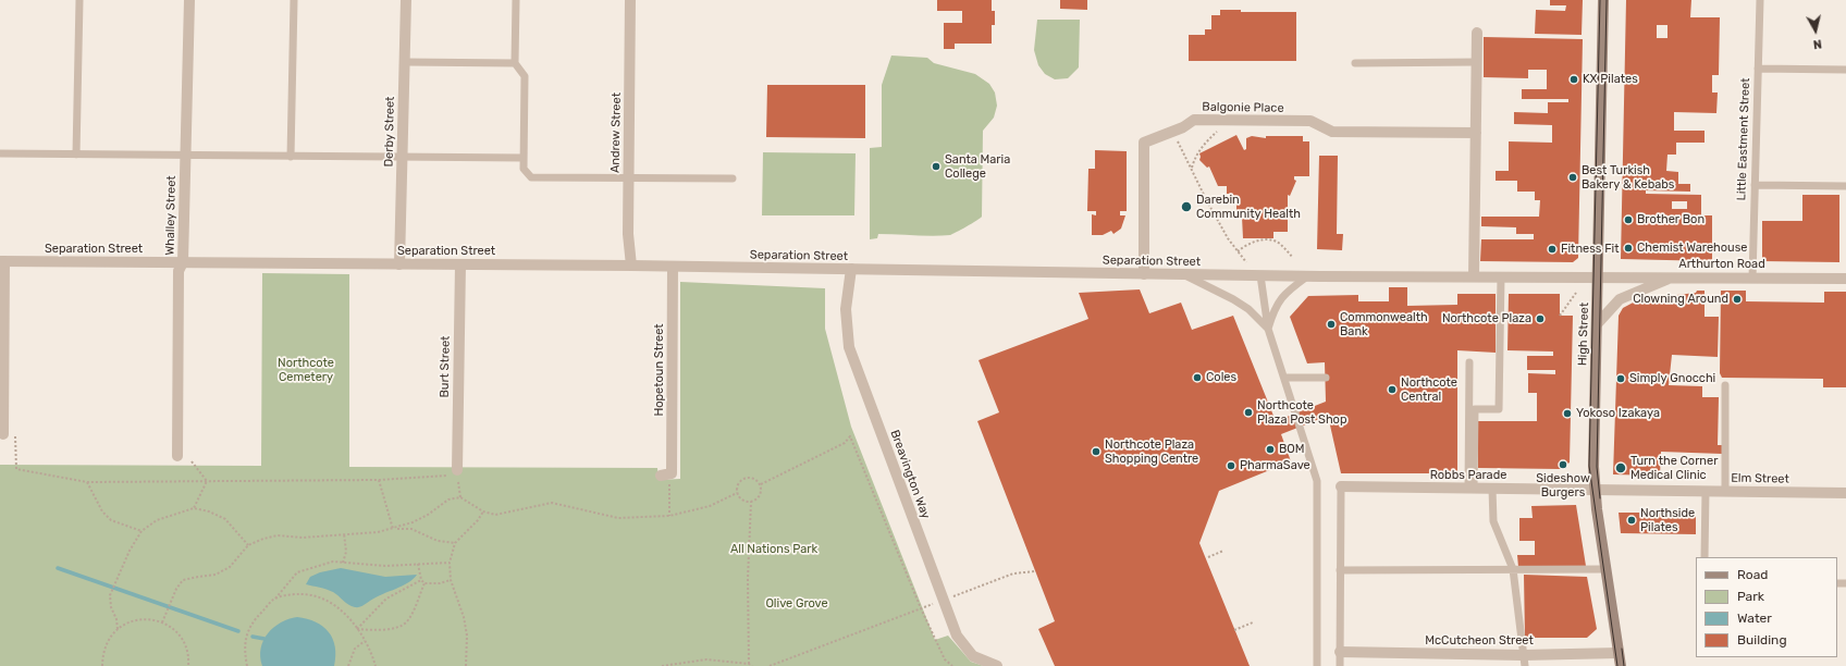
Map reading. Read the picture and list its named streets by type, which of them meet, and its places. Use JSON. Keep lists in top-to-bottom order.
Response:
{
  "streets": {
    "main road": ["High Street"],
    "street": [
      "Balgonie Place",
      "Derby Street",
      "Andrew Street",
      "Whalley Street",
      "Separation Street",
      "Arthurton Road",
      "Burt Street",
      "Hopetoun Street",
      "Breavington Way",
      "Robbs Parade",
      "Elm Street",
      "McCutcheon Street"
    ],
    "lane": ["Little Eastment Street"]
  },
  "crossings": [
    ["Balgonie Place", "Separation Street"],
    ["Derby Street", "Separation Street"],
    ["Andrew Street", "Separation Street"],
    ["Little Eastment Street", "Arthurton Road"],
    ["Whalley Street", "Separation Street"],
    ["Separation Street", "Arthurton Road"],
    ["Separation Street", "High Street"],
    ["Separation Street", "Burt Street"],
    ["Separation Street", "Hopetoun Street"],
    ["Separation Street", "Breavington Way"],
    ["Arthurton Road", "High Street"],
    ["High Street", "Robbs Parade"],
    ["High Street", "Elm Street"],
    ["High Street", "McCutcheon Street"],
    ["Robbs Parade", "Elm Street"]
  ],
  "parks": ["Northcote Cemetery", "All Nations Park", "Olive Grove"],
  "places": [
    "KX Pilates",
    "Santa Maria College",
    "Best Turkish Bakery & Kebabs",
    "Darebin Community Health",
    "Brother Bon",
    "Chemist Warehouse",
    "Fitness Fit",
    "Clowning Around",
    "Northcote Plaza",
    "Commonwealth Bank",
    "Coles",
    "Simply Gnocchi",
    "Northcote Central",
    "Northcote Plaza Post Shop",
    "Yokoso Izakaya",
    "BOM",
    "Northcote Plaza Shopping Centre",
    "Sideshow Burgers",
    "PharmaSave",
    "Turn the Corner Medical Clinic",
    "Northside Pilates"
  ],
  "legend": [
    "Road",
    "Park",
    "Water",
    "Building"
  ],
  "north": "bottom"
}
